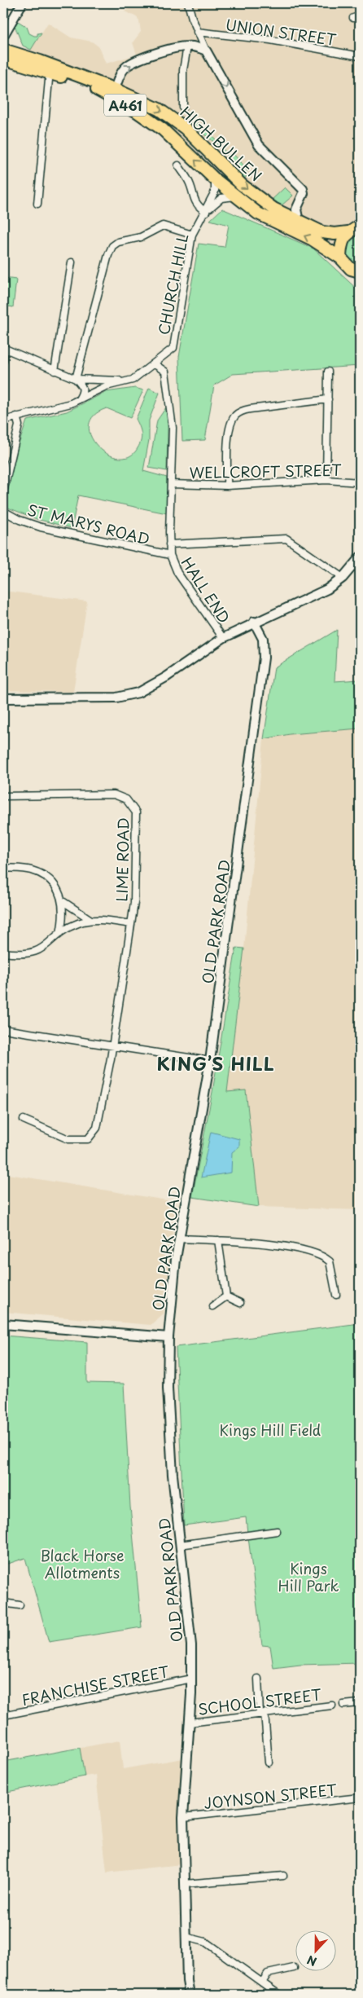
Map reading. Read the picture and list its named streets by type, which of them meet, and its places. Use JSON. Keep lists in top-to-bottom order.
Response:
{
  "streets": {
    "highway": ["A461", "HIGH BULLEN"],
    "street": [
      "UNION STREET",
      "CHURCH HILL",
      "WELLCROFT STREET",
      "ST MARYS ROAD",
      "HALL END",
      "LIME ROAD",
      "OLD PARK ROAD",
      "FRANCHISE STREET",
      "SCHOOL STREET",
      "JOYNSON STREET"
    ]
  },
  "crossings": [
    ["A461", "HIGH BULLEN"],
    ["HIGH BULLEN", "CHURCH HILL"],
    ["CHURCH HILL", "HALL END"],
    ["WELLCROFT STREET", "HALL END"],
    ["ST MARYS ROAD", "HALL END"],
    ["OLD PARK ROAD", "FRANCHISE STREET"],
    ["OLD PARK ROAD", "SCHOOL STREET"],
    ["OLD PARK ROAD", "JOYNSON STREET"]
  ],
  "districts": ["KING’S HILL"],
  "parks": ["Kings Hill Field", "Black Horse Allotments", "Kings Hill Park"],
  "north": "bottom"
}
